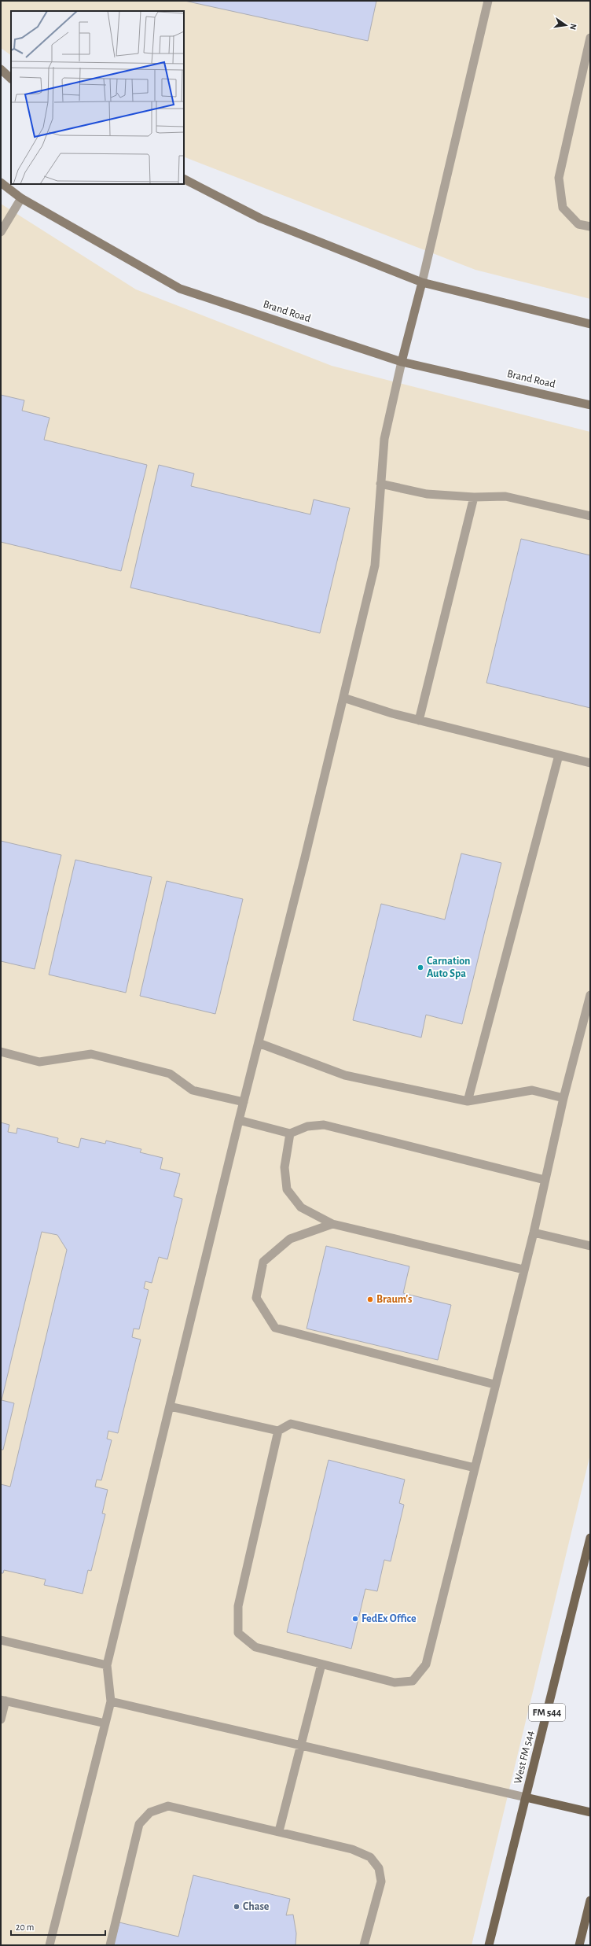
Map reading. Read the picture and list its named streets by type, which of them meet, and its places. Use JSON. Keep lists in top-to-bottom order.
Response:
{
  "streets": {
    "main road": ["Brand Road", "FM 544", "West FM 544"]
  },
  "places": [
    "Carnation Auto Spa",
    "Braum's",
    "FedEx Office",
    "Chase"
  ],
  "scale_bar": "20 m",
  "north": "right"
}
